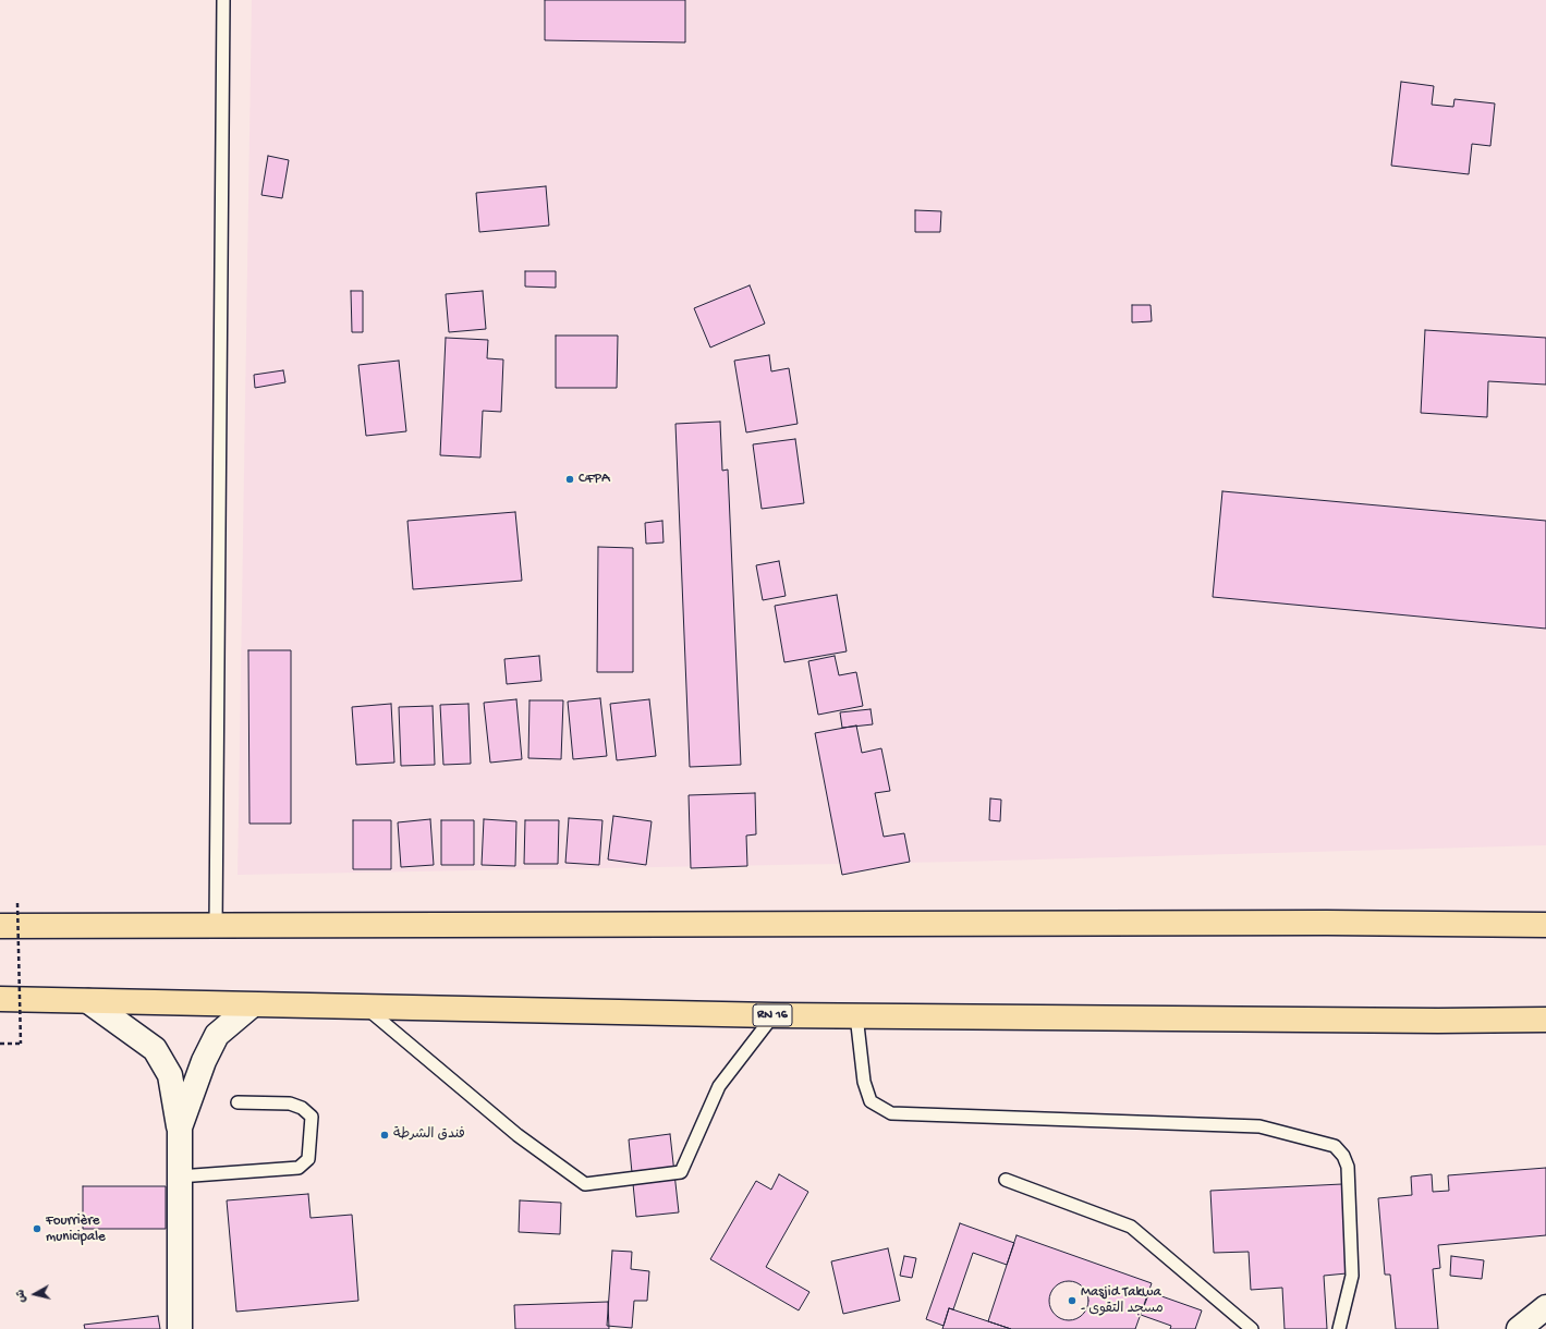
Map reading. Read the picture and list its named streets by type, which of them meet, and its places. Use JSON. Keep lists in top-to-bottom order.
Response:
{
  "streets": {
    "highway": ["RN 16"]
  },
  "places": [
    "CFPA",
    "فندق الشرطة",
    "Fourrière municipale",
    "Masjid Takwa - مسجد التقوى"
  ],
  "north": "left"
}
